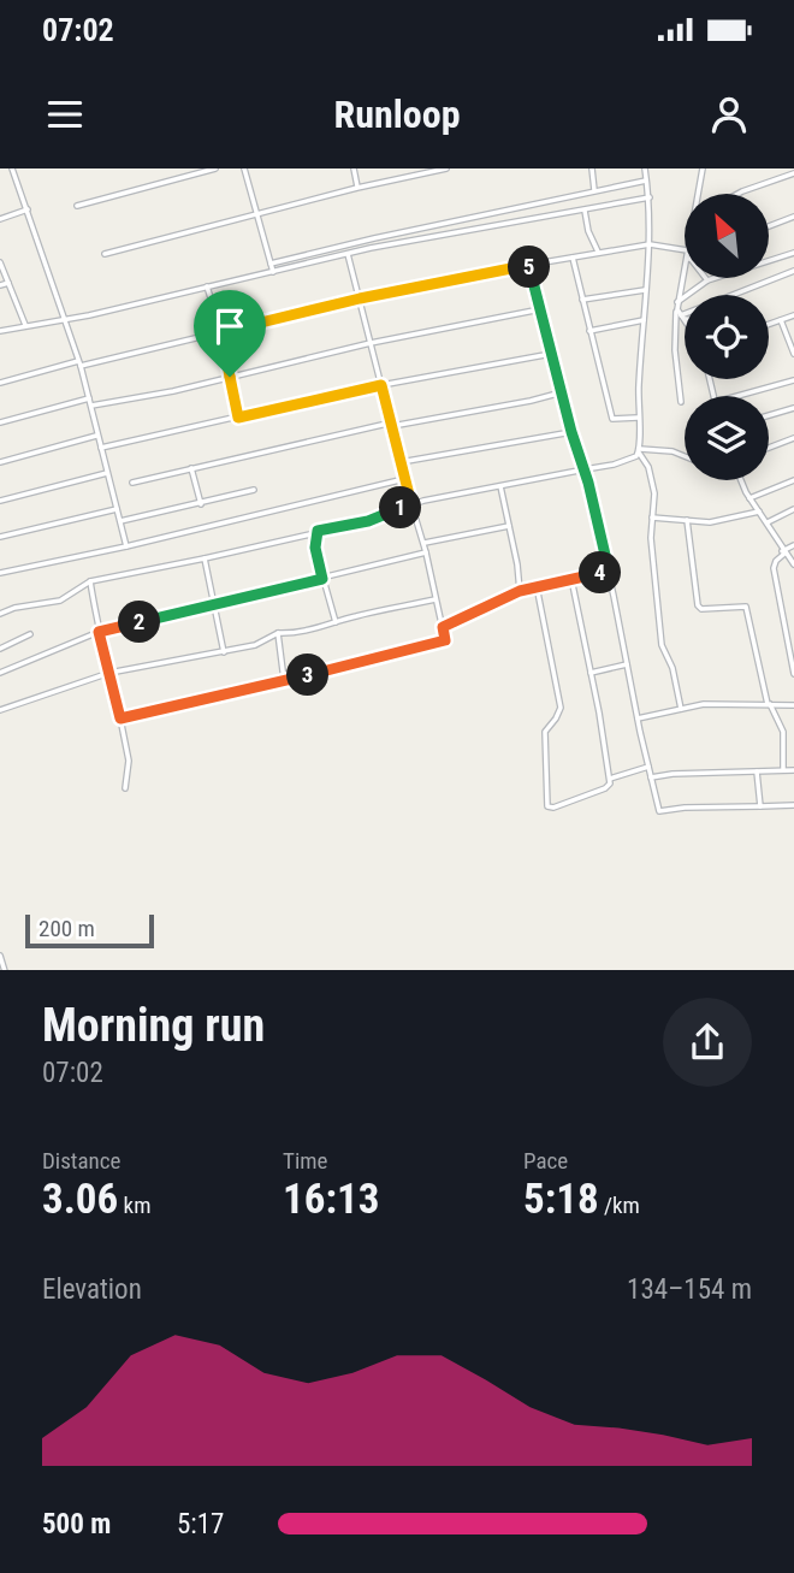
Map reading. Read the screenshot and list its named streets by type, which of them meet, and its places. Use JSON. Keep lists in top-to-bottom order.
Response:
{
  "scale_bar": "200 m",
  "north": "top left",
  "page": {
    "status": "07:02",
    "header": "Runloop",
    "pins": [
      "5",
      "1",
      "4",
      "2",
      "3"
    ],
    "scale": "200 m",
    "heading": ["Morning run", "07:02"],
    "stats": [
      ["Distance", "3.06 km"],
      ["Time", "16:13"],
      ["Pace", "5:18 /km"]
    ],
    "chart": ["Elevation", "134–154 m"],
    "list": [
      {
        "name": "500 m",
        "note": "5:17"
      }
    ]
  }
}
